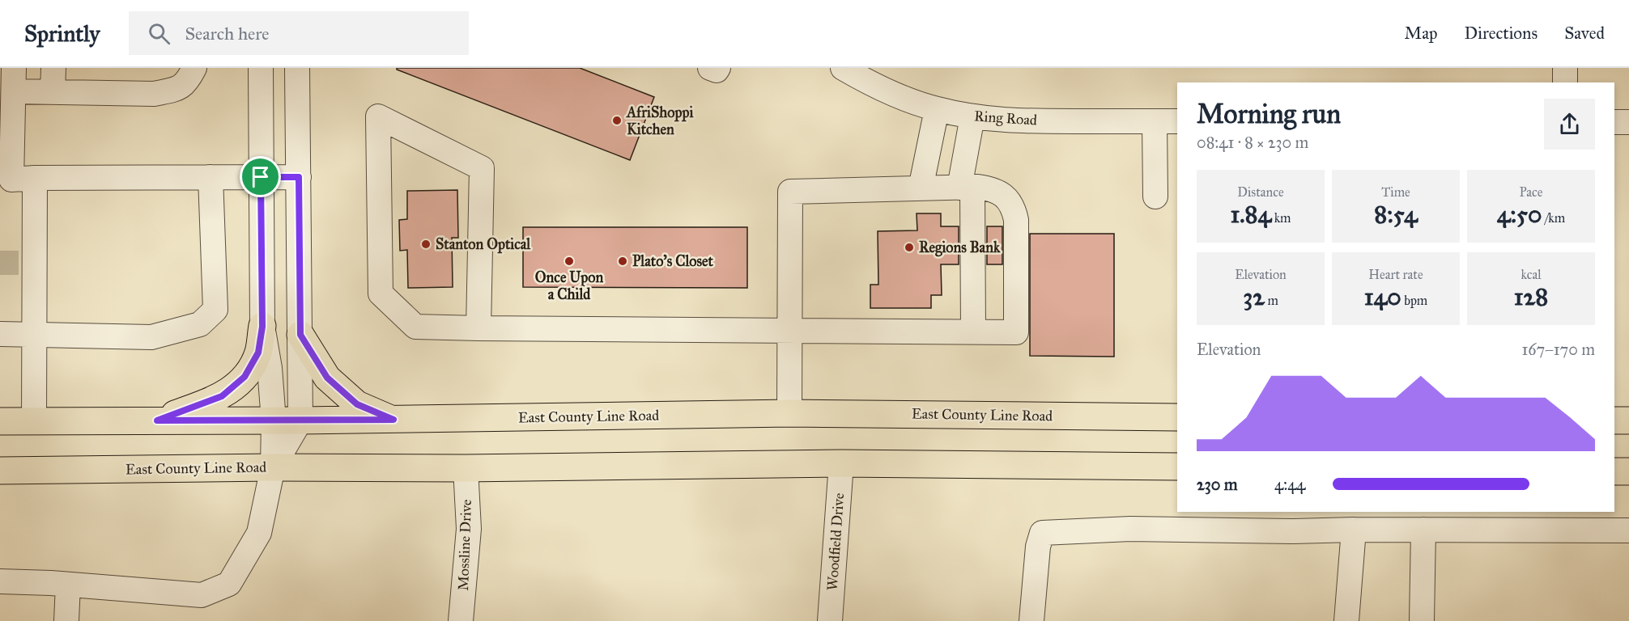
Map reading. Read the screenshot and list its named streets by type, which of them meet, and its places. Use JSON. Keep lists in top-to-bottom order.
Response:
{
  "streets": {
    "main road": ["East County Line Road"],
    "street": ["Ring Road", "Woodfield Drive", "Mossline Drive"]
  },
  "crossings": [
    ["East County Line Road", "Woodfield Drive"],
    ["East County Line Road", "Mossline Drive"]
  ],
  "places": [
    "AfriShoppi Kitchen",
    "Stanton Optical",
    "Regions Bank",
    "Once Upon a Child",
    "Plato's Closet"
  ],
  "page": {
    "header": "Sprintly",
    "search": "Search here",
    "nav": ["Map", "Directions", "Saved"],
    "heading": ["Morning run", "08:41 · 8 × 230 m"],
    "stats": [
      ["Distance", "1.84 km"],
      ["Time", "8:54"],
      ["Pace", "4:50 /km"],
      ["Elevation", "32 m"],
      ["Heart rate", "140 bpm"],
      ["kcal", "128"]
    ],
    "chart": ["Elevation", "167–170 m"],
    "list": [
      {
        "name": "230 m",
        "note": "4:44"
      }
    ]
  }
}
